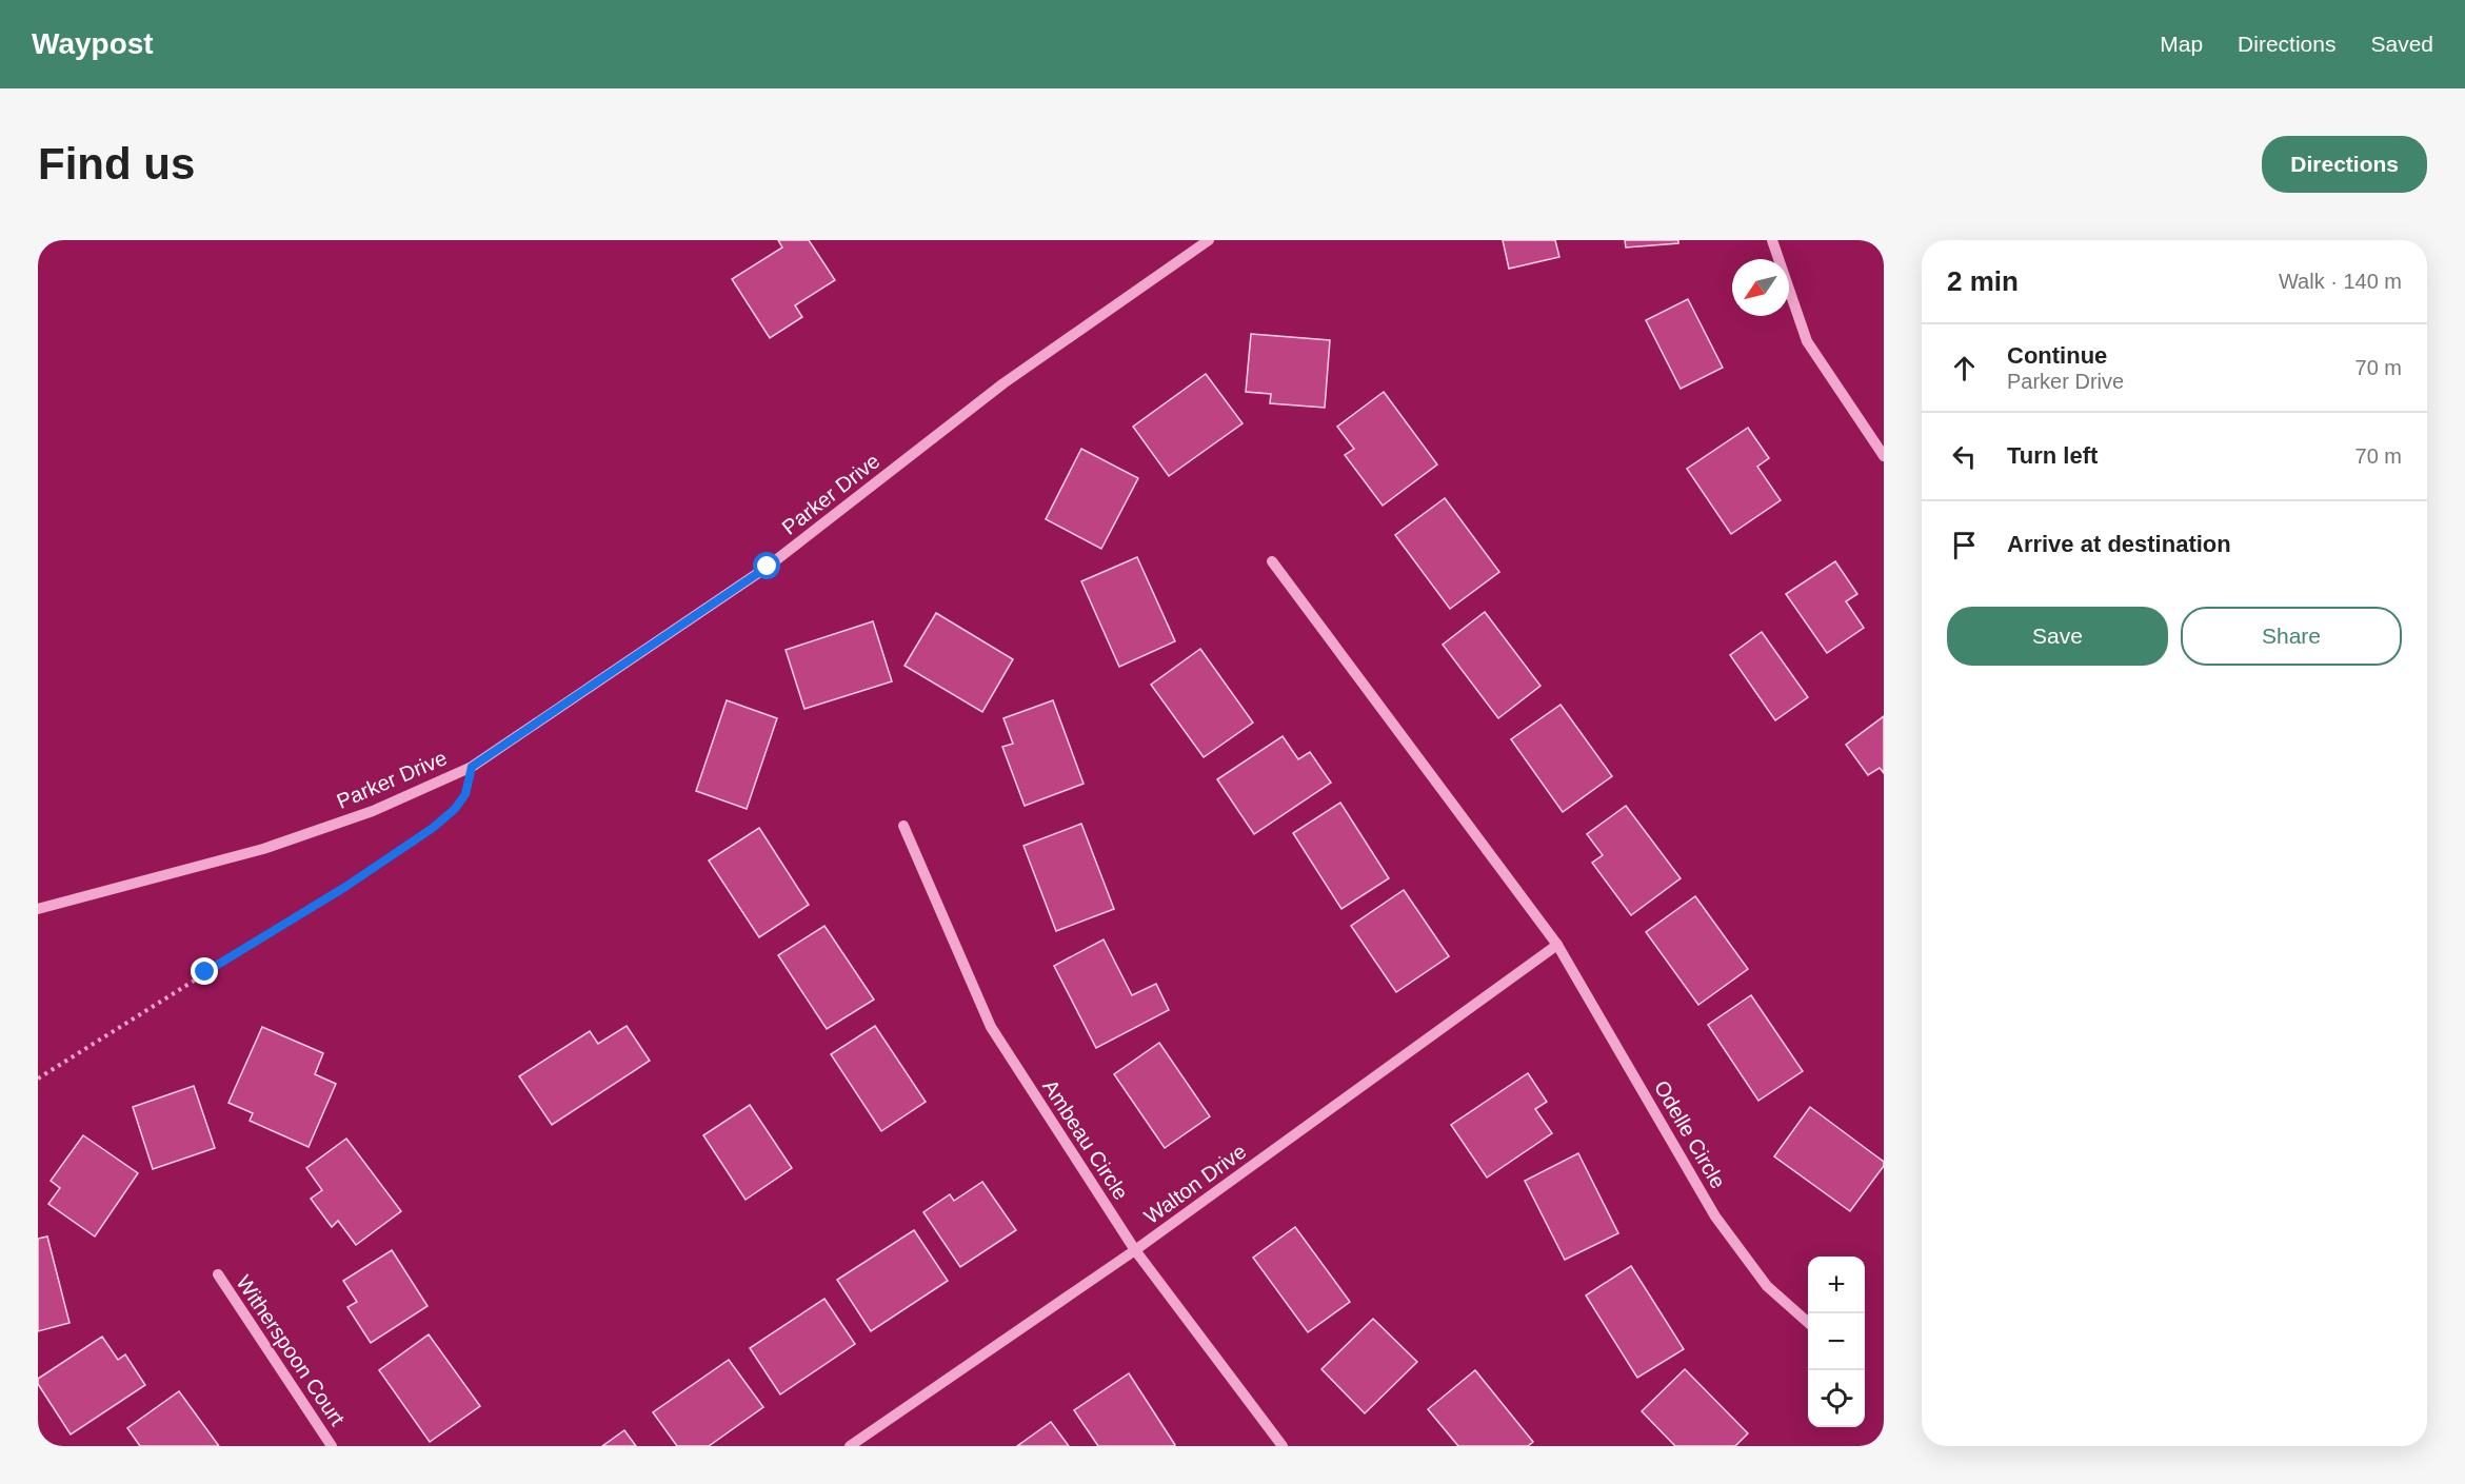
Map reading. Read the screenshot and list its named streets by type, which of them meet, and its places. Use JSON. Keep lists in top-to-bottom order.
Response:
{
  "streets": {
    "street": [
      "Parker Drive",
      "Odelle Circle",
      "Ambeau Circle",
      "Walton Drive",
      "Witherspoon Court"
    ]
  },
  "crossings": [
    ["Odelle Circle", "Walton Drive"],
    ["Ambeau Circle", "Walton Drive"]
  ],
  "north": "bottom left",
  "page": {
    "header": "Waypost",
    "nav": ["Map", "Directions", "Saved"],
    "buttons": [
      "Directions",
      ["Save", "Share"]
    ],
    "title": "Find us",
    "heading": ["2 min", "Walk · 140 m"],
    "list": [
      ["Continue", "Parker Drive", "70 m"],
      ["Turn left", "70 m"],
      "Arrive at destination"
    ],
    "map_buttons": ["+", "−"]
  }
}
